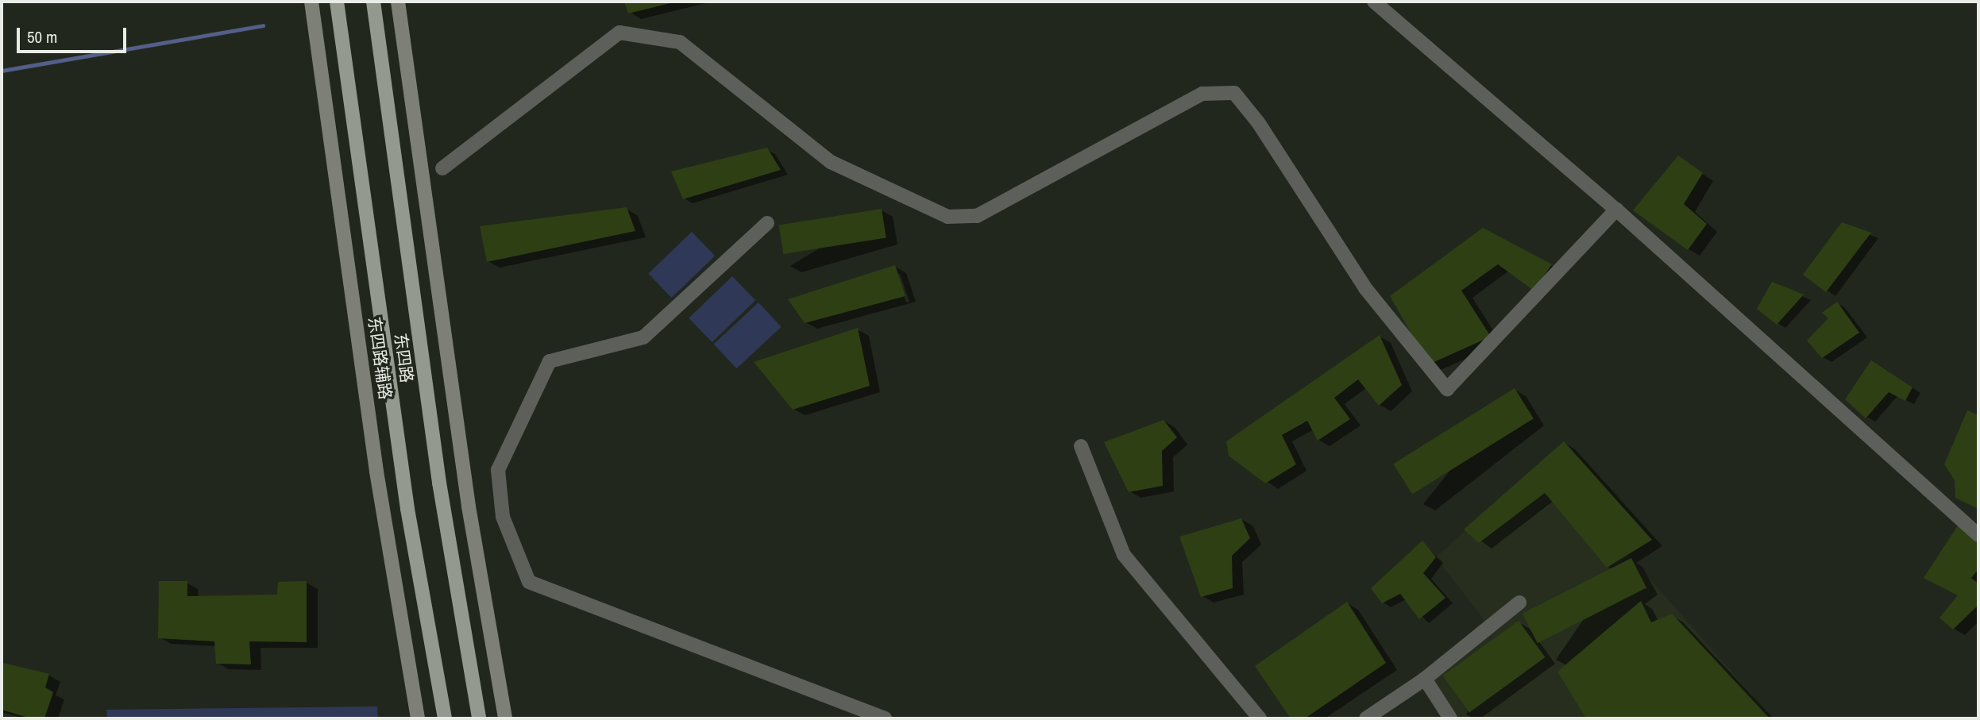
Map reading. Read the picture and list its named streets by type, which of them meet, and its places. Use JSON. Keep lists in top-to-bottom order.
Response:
{
  "streets": {
    "main road": ["东四路辅路", "东四路"]
  },
  "scale_bar": "50 m"
}
